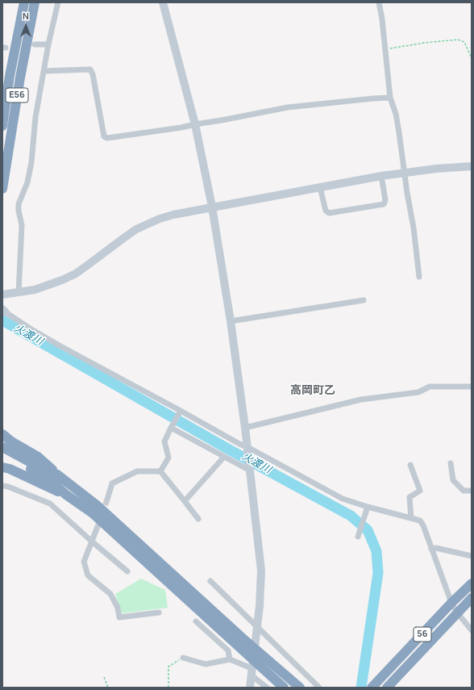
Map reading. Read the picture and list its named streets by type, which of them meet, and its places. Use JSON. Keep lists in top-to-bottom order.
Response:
{
  "streets": {
    "highway": ["E56", "56"]
  },
  "districts": ["高岡町乙"],
  "water": ["火渡川"],
  "north": "top"
}
